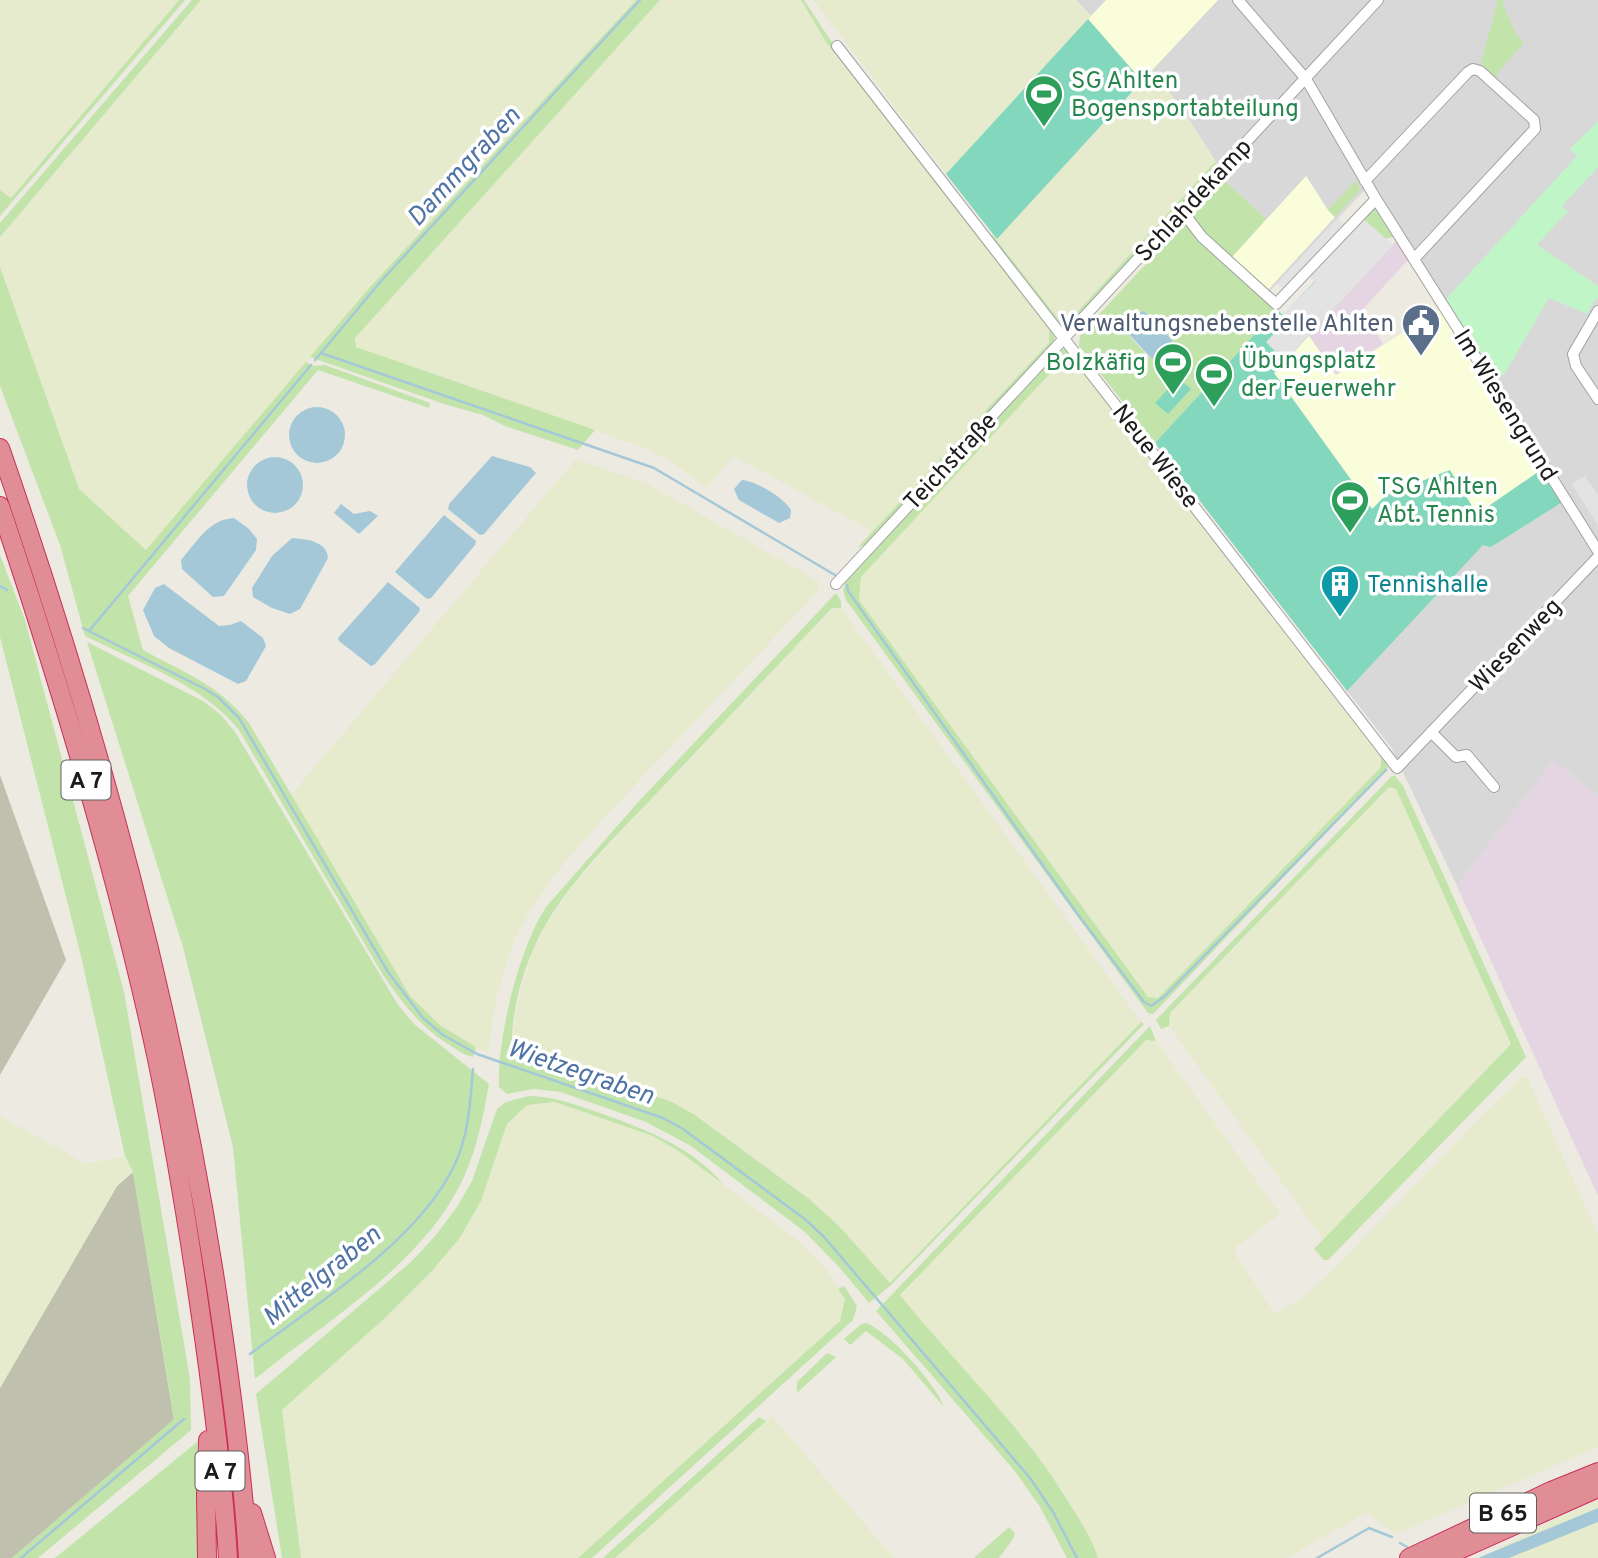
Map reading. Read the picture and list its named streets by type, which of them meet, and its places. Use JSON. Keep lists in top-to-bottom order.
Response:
{
  "streets": {
    "highway": ["A 7", "B 65"],
    "street": [
      "Schlahdekamp",
      "Im Wiesengrund",
      "Neue Wiese",
      "Teichstraße",
      "Wiesenweg"
    ]
  },
  "crossings": [
    ["Schlahdekamp", "Im Wiesengrund"],
    ["Schlahdekamp", "Neue Wiese"],
    ["Schlahdekamp", "Teichstraße"],
    ["Neue Wiese", "Teichstraße"],
    ["Neue Wiese", "Wiesenweg"]
  ],
  "water": ["Dammgraben", "Wietzegraben", "Mittelgraben"],
  "places": {
    "sports": [
      "SG Ahlten Bogensportabteilung",
      "Bolzkäfig",
      "Übungsplatz der Feuerwehr",
      "TSG Ahlten Abt. Tennis"
    ],
    "public building": ["Verwaltungsnebenstelle Ahlten"],
    "building": ["Tennishalle"]
  }
}
